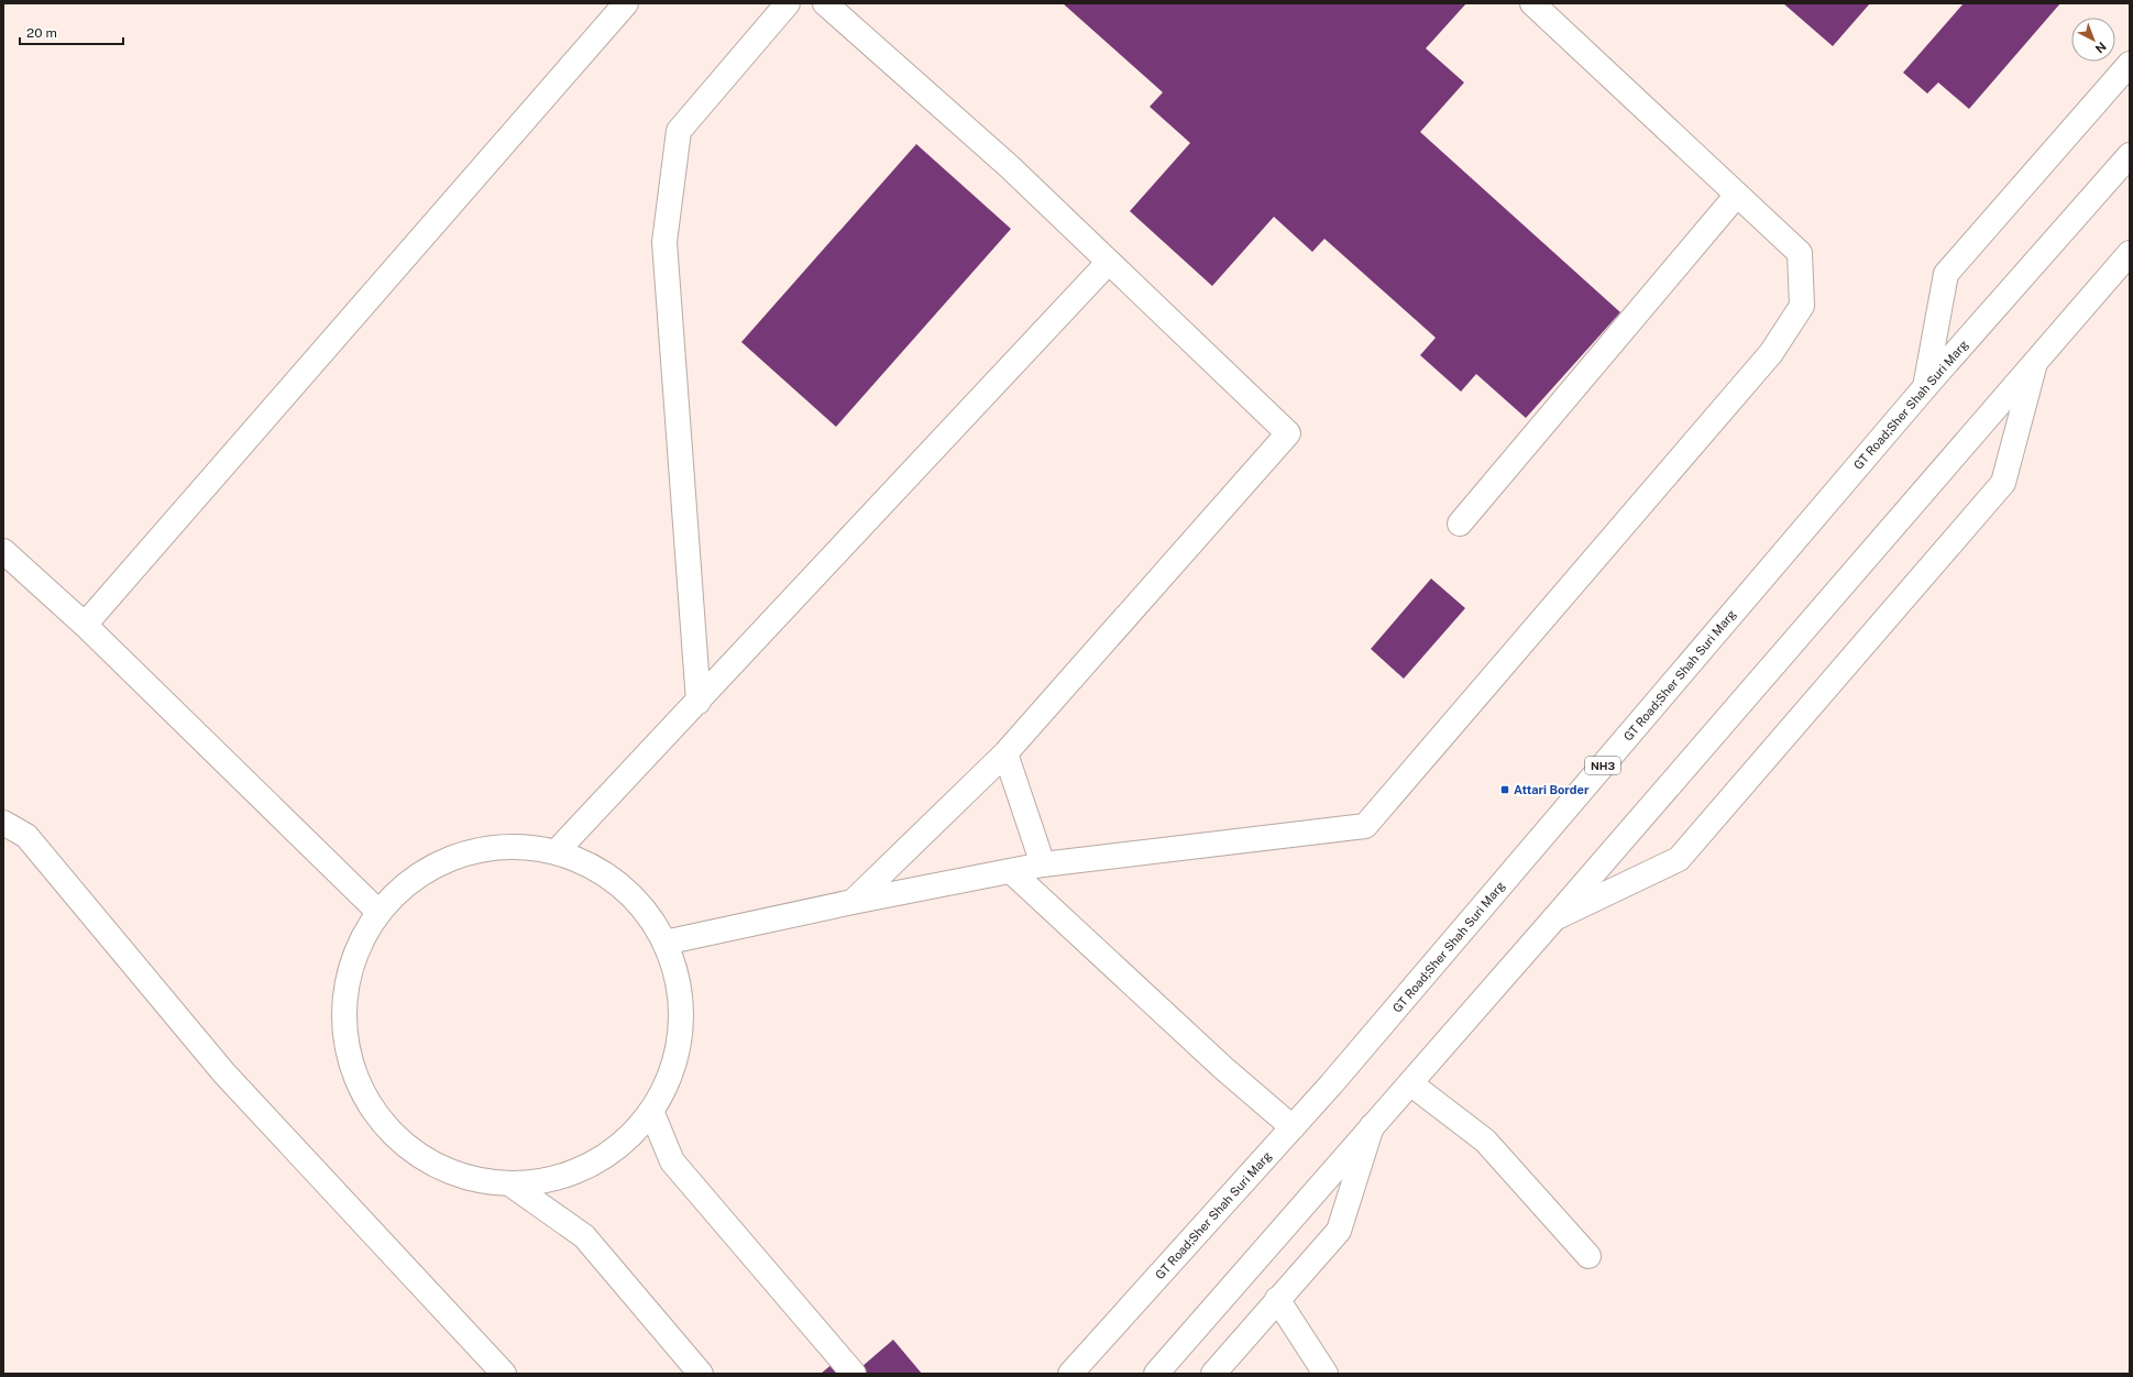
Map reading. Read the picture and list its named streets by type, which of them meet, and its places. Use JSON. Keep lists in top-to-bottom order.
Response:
{
  "streets": {
    "main road": ["GT Road;Sher Shah Suri Marg", "NH3"]
  },
  "places": {
    "transit": ["Attari Border"]
  },
  "scale_bar": "20 m",
  "north": "bottom right"
}
